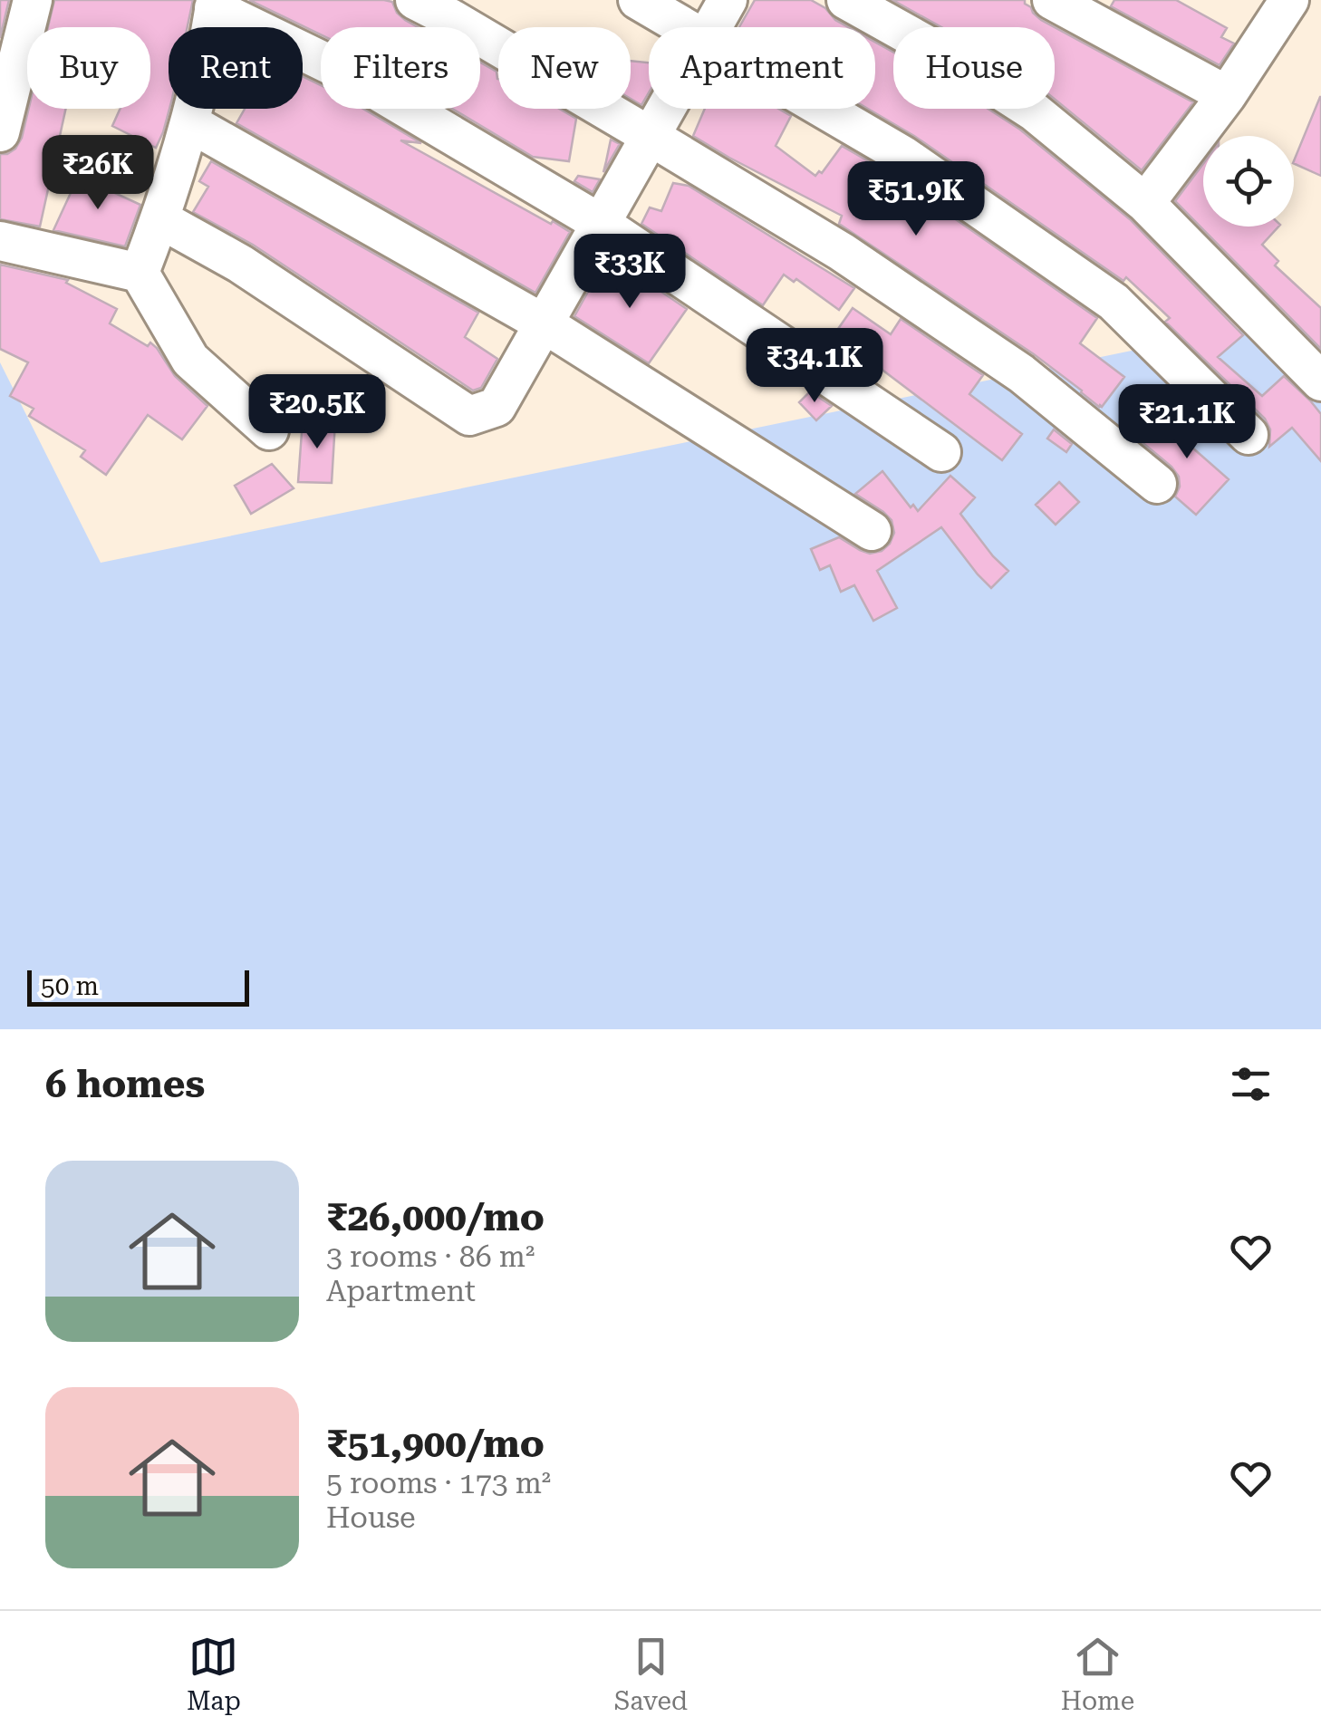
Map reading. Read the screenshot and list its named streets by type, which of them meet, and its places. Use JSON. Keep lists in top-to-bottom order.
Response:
{
  "scale_bar": "50 m",
  "page": {
    "chip": [
      "Buy",
      "Rent",
      "Filters",
      "New",
      "Apartment",
      "House"
    ],
    "price": [
      "₹26K",
      "₹51.9K",
      "₹33K",
      "₹34.1K",
      "₹20.5K",
      "₹21.1K"
    ],
    "scale": "50 m",
    "heading": "6 homes",
    "list": [
      {
        "name": "₹26,000/mo",
        "note": "3 rooms · 86 m² · Apartment"
      },
      {
        "name": "₹51,900/mo",
        "note": "5 rooms · 173 m² · House"
      }
    ],
    "tabs": ["Map", "Saved", "Home"]
  }
}
